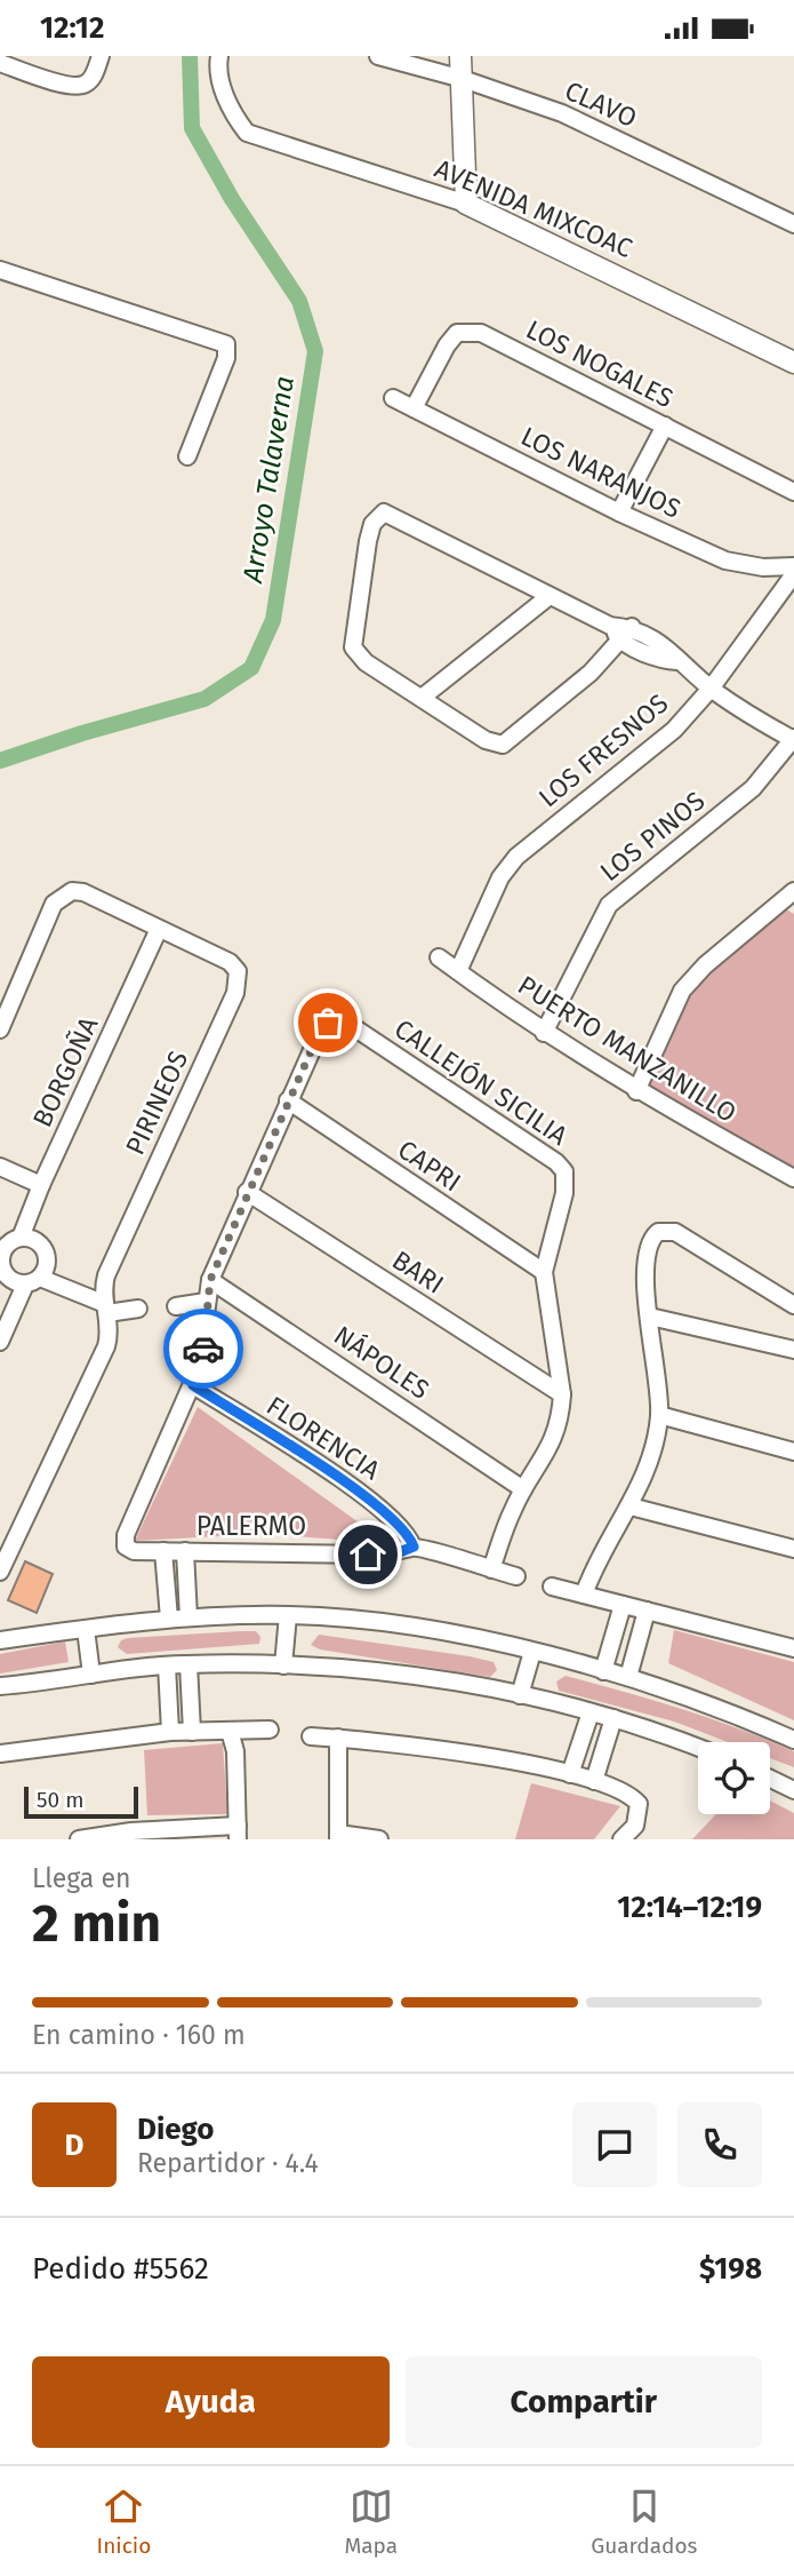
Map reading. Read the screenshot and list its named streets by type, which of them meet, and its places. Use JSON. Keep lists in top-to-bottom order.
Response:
{
  "streets": {
    "street": [
      "CLAVO",
      "AVENIDA MIXCOAC",
      "LOS NOGALES",
      "LOS NARANJOS",
      "LOS FRESNOS",
      "LOS PINOS",
      "PUERTO MANZANILLO",
      "BORGOÑA",
      "CALLEJÓN SICILIA",
      "PIRINEOS",
      "CAPRI",
      "BARI",
      "NÁPOLES",
      "FLORENCIA",
      "PALERMO"
    ]
  },
  "crossings": [
    ["LOS NOGALES", "LOS NARANJOS"],
    ["LOS FRESNOS", "PUERTO MANZANILLO"],
    ["LOS PINOS", "PUERTO MANZANILLO"],
    ["BORGOÑA", "PIRINEOS"],
    ["CALLEJÓN SICILIA", "CAPRI"],
    ["CALLEJÓN SICILIA", "BARI"],
    ["CALLEJÓN SICILIA", "NÁPOLES"],
    ["CALLEJÓN SICILIA", "FLORENCIA"],
    ["CALLEJÓN SICILIA", "PALERMO"],
    ["FLORENCIA", "PALERMO"]
  ],
  "water": ["Arroyo Talaverna"],
  "scale_bar": "50 m",
  "page": {
    "status": "12:12",
    "scale": "50 m",
    "heading": ["2 min", "Llega en", "12:14–12:19"],
    "panel": [
      "Diego",
      "Repartidor · 4.4",
      "Pedido #5562",
      "$198"
    ],
    "bar": "En camino · 160 m",
    "round": "D",
    "buttons": ["Ayuda", "Compartir"],
    "tabs": ["Inicio", "Mapa", "Guardados"]
  }
}
